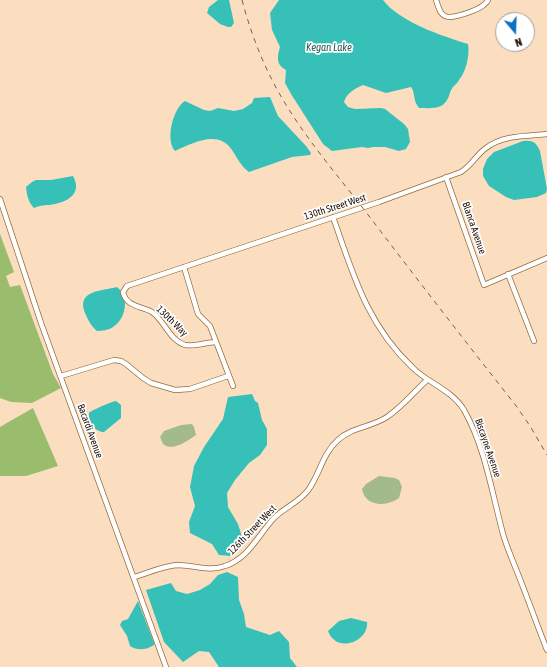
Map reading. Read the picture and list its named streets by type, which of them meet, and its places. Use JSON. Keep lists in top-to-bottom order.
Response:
{
  "streets": {
    "street": [
      "130th Street West",
      "Blanca Avenue",
      "130th Way",
      "Bacardi Avenue",
      "Biscayne Avenue",
      "126th Street West"
    ]
  },
  "crossings": [
    ["130th Street West", "Blanca Avenue"],
    ["130th Street West", "130th Way"],
    ["130th Street West", "Biscayne Avenue"],
    ["Bacardi Avenue", "126th Street West"],
    ["Biscayne Avenue", "126th Street West"]
  ],
  "water": ["Kegan Lake"],
  "north": "bottom"
}
